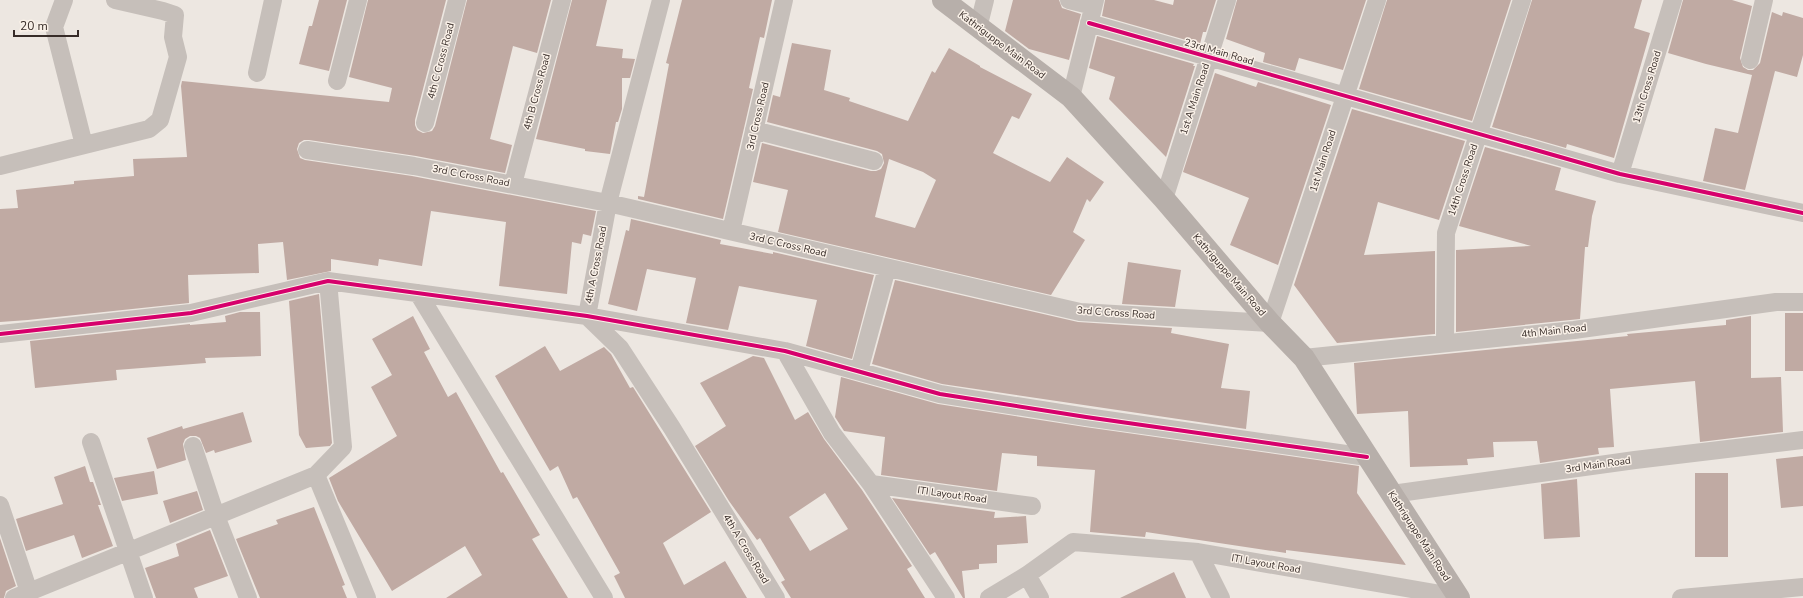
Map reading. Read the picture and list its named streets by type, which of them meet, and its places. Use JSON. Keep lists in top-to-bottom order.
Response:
{
  "streets": {
    "main road": ["Kathriguppe Main Road"],
    "street": [
      "23rd Main Road",
      "4th C Cross Road",
      "13th Cross Road",
      "4th B Cross Road",
      "1st A Main Road",
      "3rd Cross Road",
      "1st Main Road",
      "3rd C Cross Road",
      "14th Cross Road",
      "4th A Cross Road",
      "4th Main Road",
      "3rd Main Road",
      "ITI Layout Road"
    ]
  },
  "crossings": [
    ["Kathriguppe Main Road", "1st A Main Road"],
    ["Kathriguppe Main Road", "1st Main Road"],
    ["Kathriguppe Main Road", "3rd C Cross Road"],
    ["Kathriguppe Main Road", "4th Main Road"],
    ["Kathriguppe Main Road", "3rd Main Road"],
    ["Kathriguppe Main Road", "ITI Layout Road"],
    ["23rd Main Road", "13th Cross Road"],
    ["23rd Main Road", "1st A Main Road"],
    ["23rd Main Road", "1st Main Road"],
    ["23rd Main Road", "14th Cross Road"],
    ["4th B Cross Road", "3rd C Cross Road"],
    ["3rd Cross Road", "3rd C Cross Road"],
    ["1st Main Road", "3rd C Cross Road"],
    ["3rd C Cross Road", "4th A Cross Road"],
    ["14th Cross Road", "4th Main Road"]
  ],
  "scale_bar": "20 m"
}
